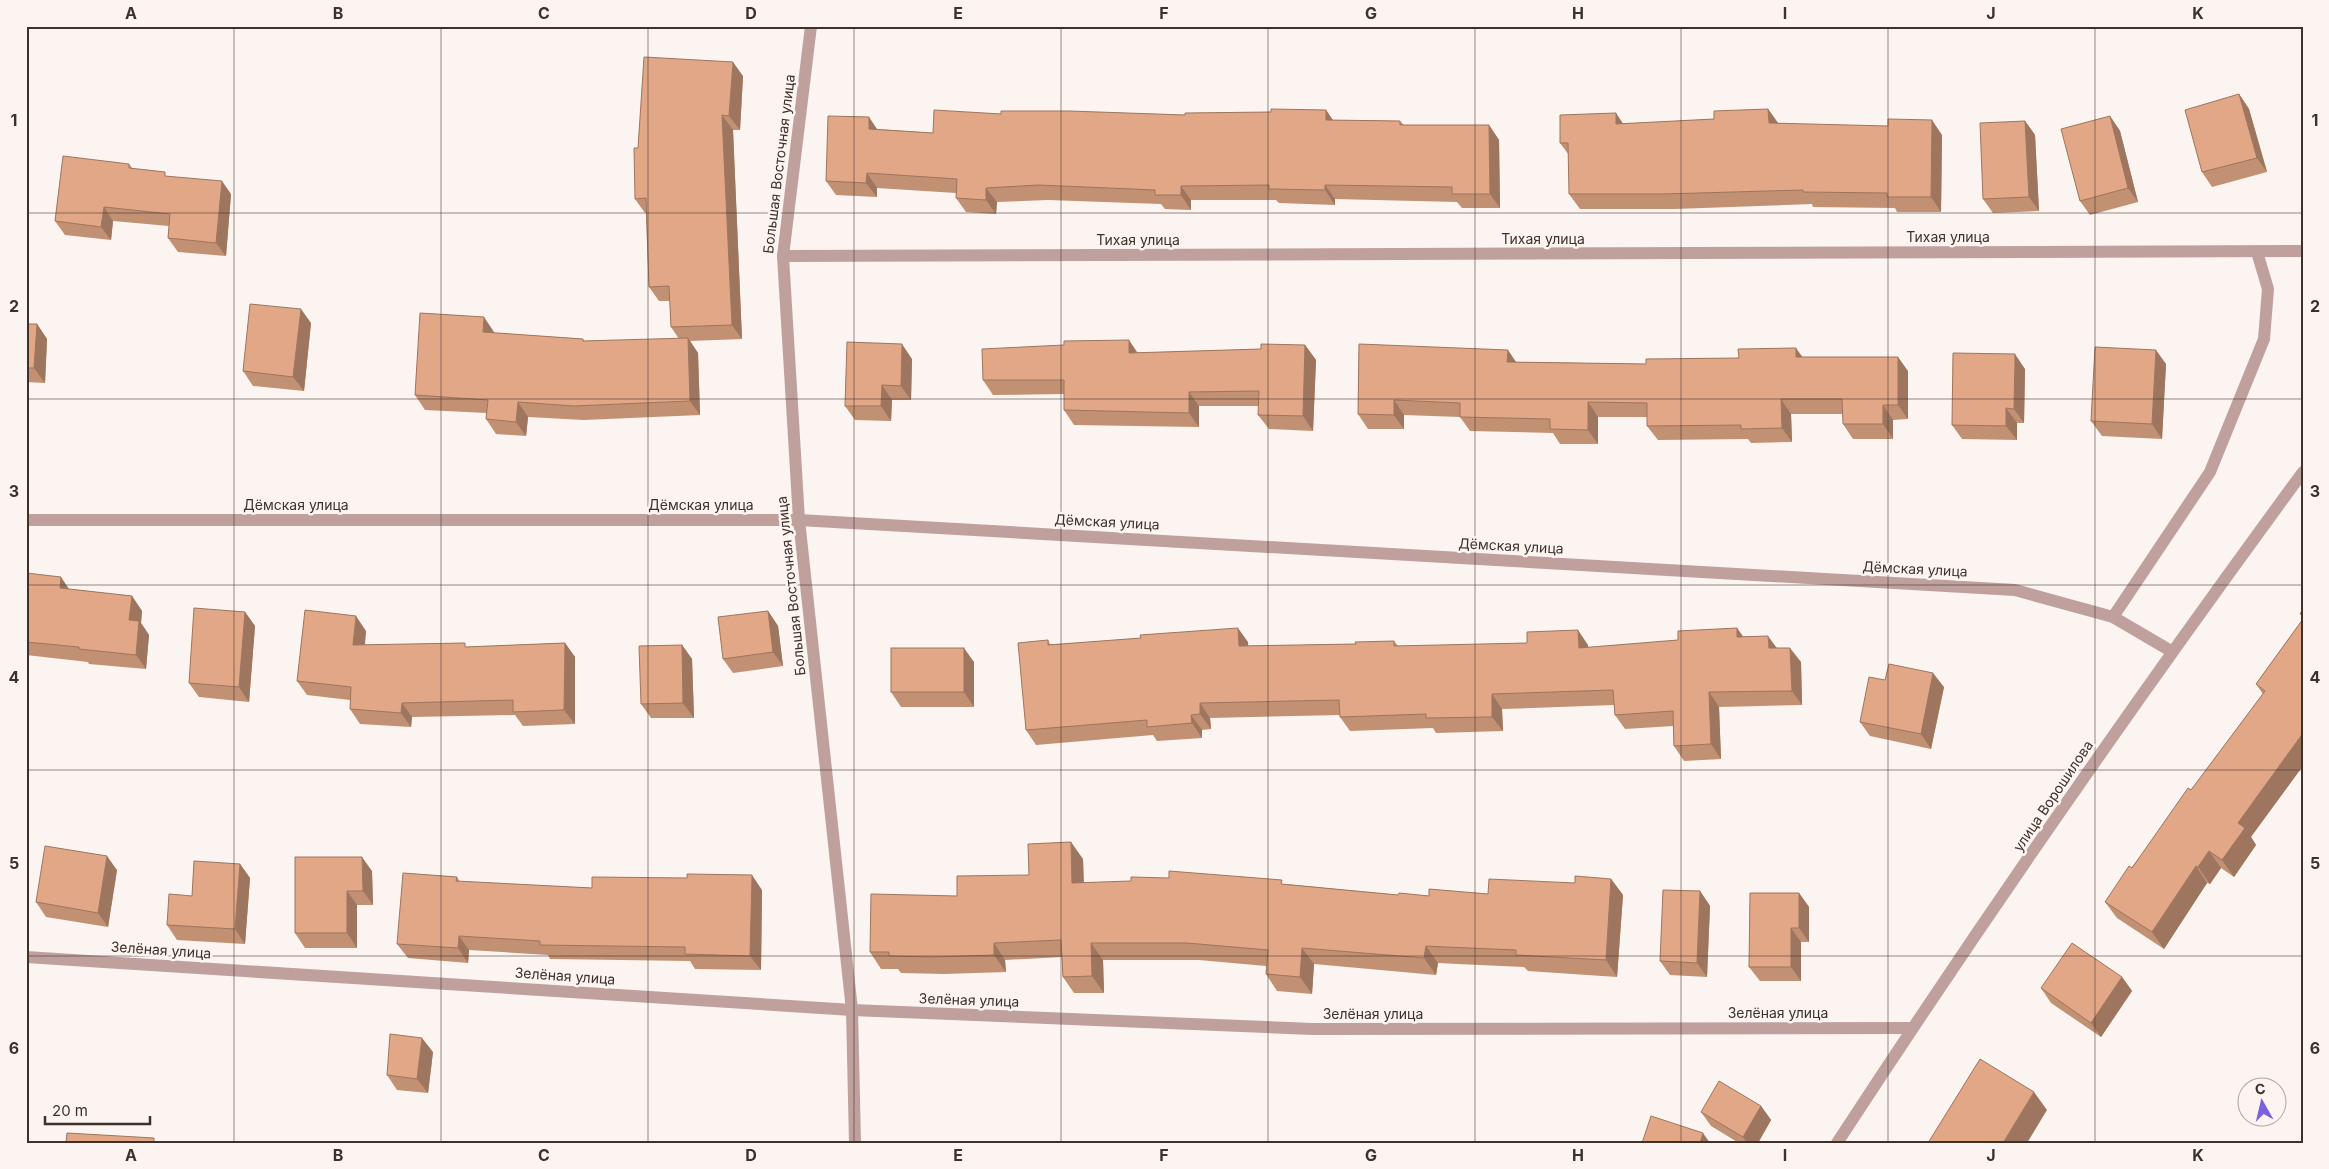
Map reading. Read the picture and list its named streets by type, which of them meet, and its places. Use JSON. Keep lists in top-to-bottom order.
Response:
{
  "streets": {
    "street": [
      "Большая Восточная улица",
      "Тихая улица",
      "Дёмская улица",
      "улица Ворошилова",
      "Зелёная улица"
    ]
  },
  "crossings": [
    ["Большая Восточная улица", "Тихая улица"],
    ["Большая Восточная улица", "Дёмская улица"],
    ["Большая Восточная улица", "Зелёная улица"],
    ["Дёмская улица", "улица Ворошилова"],
    ["улица Ворошилова", "Зелёная улица"]
  ],
  "scale_bar": "20 m",
  "north": "top",
  "grid": {
    "columns": [
      "A",
      "B",
      "C",
      "D",
      "E",
      "F",
      "G",
      "H",
      "I",
      "J",
      "K"
    ],
    "rows": [
      "1",
      "2",
      "3",
      "4",
      "5",
      "6"
    ]
  }
}
